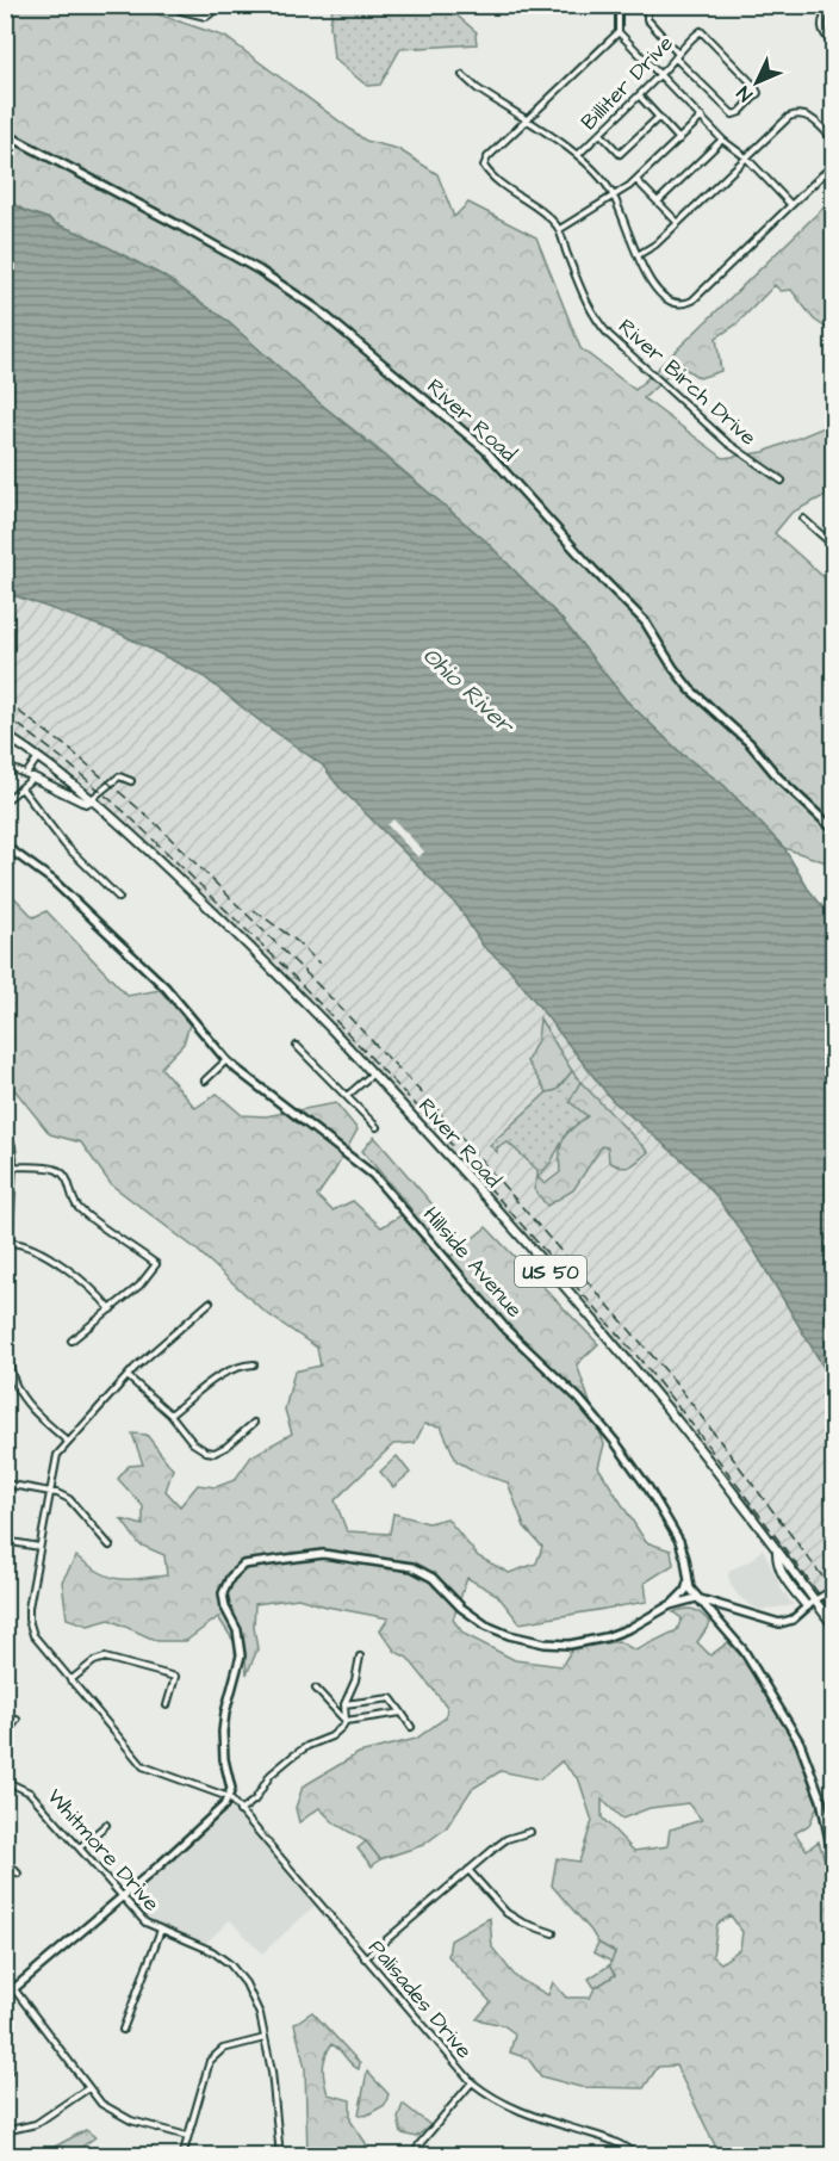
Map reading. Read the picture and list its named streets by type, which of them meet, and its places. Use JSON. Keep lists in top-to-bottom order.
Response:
{
  "streets": {
    "main road": ["River Road", "US 50"],
    "street": [
      "Billiter Drive",
      "River Birch Drive",
      "Hillside Avenue",
      "Whitmore Drive",
      "Palisades Drive"
    ]
  },
  "water": ["Ohio River"],
  "north": "bottom left"
}
